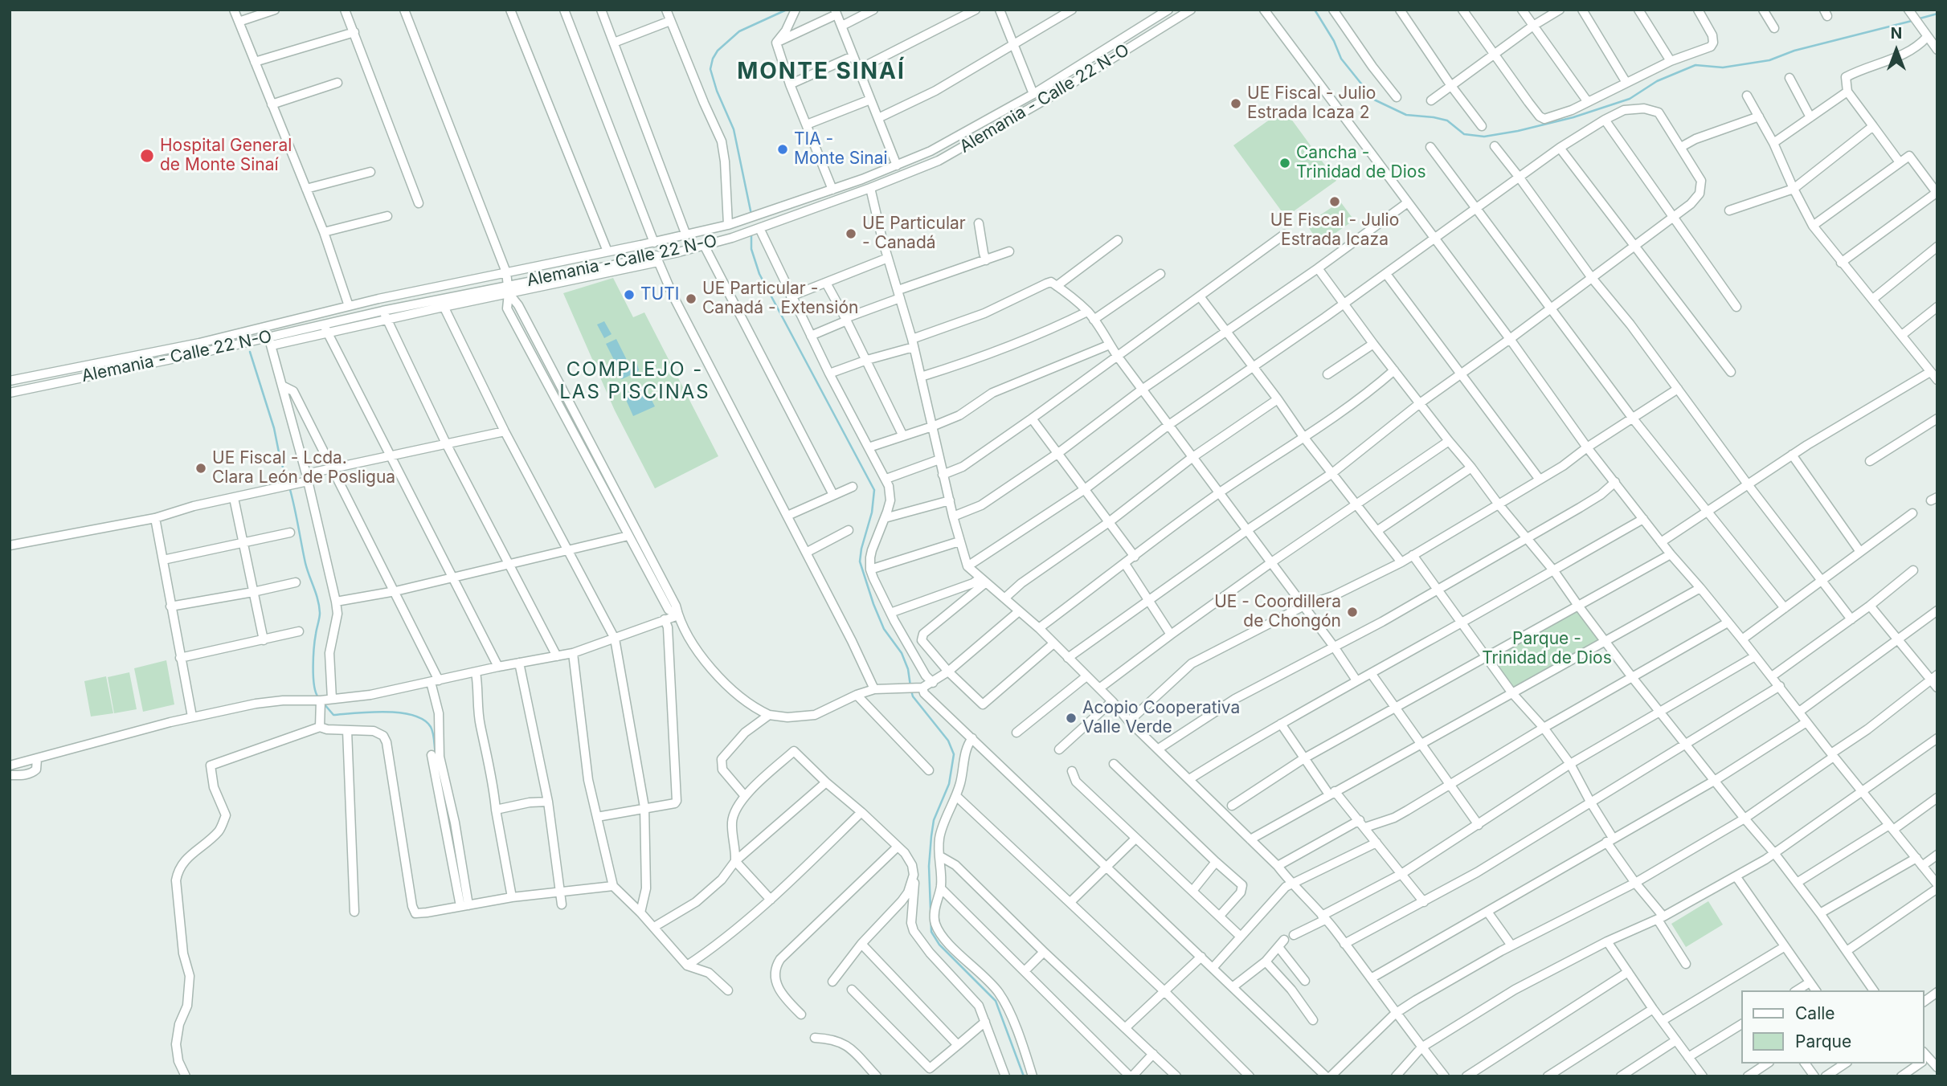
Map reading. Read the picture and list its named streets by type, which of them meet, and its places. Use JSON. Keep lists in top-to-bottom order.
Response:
{
  "streets": {
    "street": ["Alemania - Calle 22 N-O"]
  },
  "districts": ["MONTE SINAÍ", "COMPLEJO - LAS PISCINAS"],
  "parks": ["Parque - Trinidad de Dios"],
  "places": [
    "UE Fiscal - Julio Estrada Icaza 2",
    "TIA - Monte Sinai",
    "Hospital General de Monte Sinaí",
    "Cancha - Trinidad de Dios",
    "UE Fiscal - Julio Estrada Icaza",
    "UE Particular - Canadá",
    "TUTI",
    "UE Particular - Canadá - Extensión",
    "UE Fiscal - Lcda. Clara León de Posligua",
    "UE - Coordillera de Chongón",
    "Acopio Cooperativa Valle Verde"
  ],
  "legend": ["Calle", "Parque"],
  "north": "top"
}
